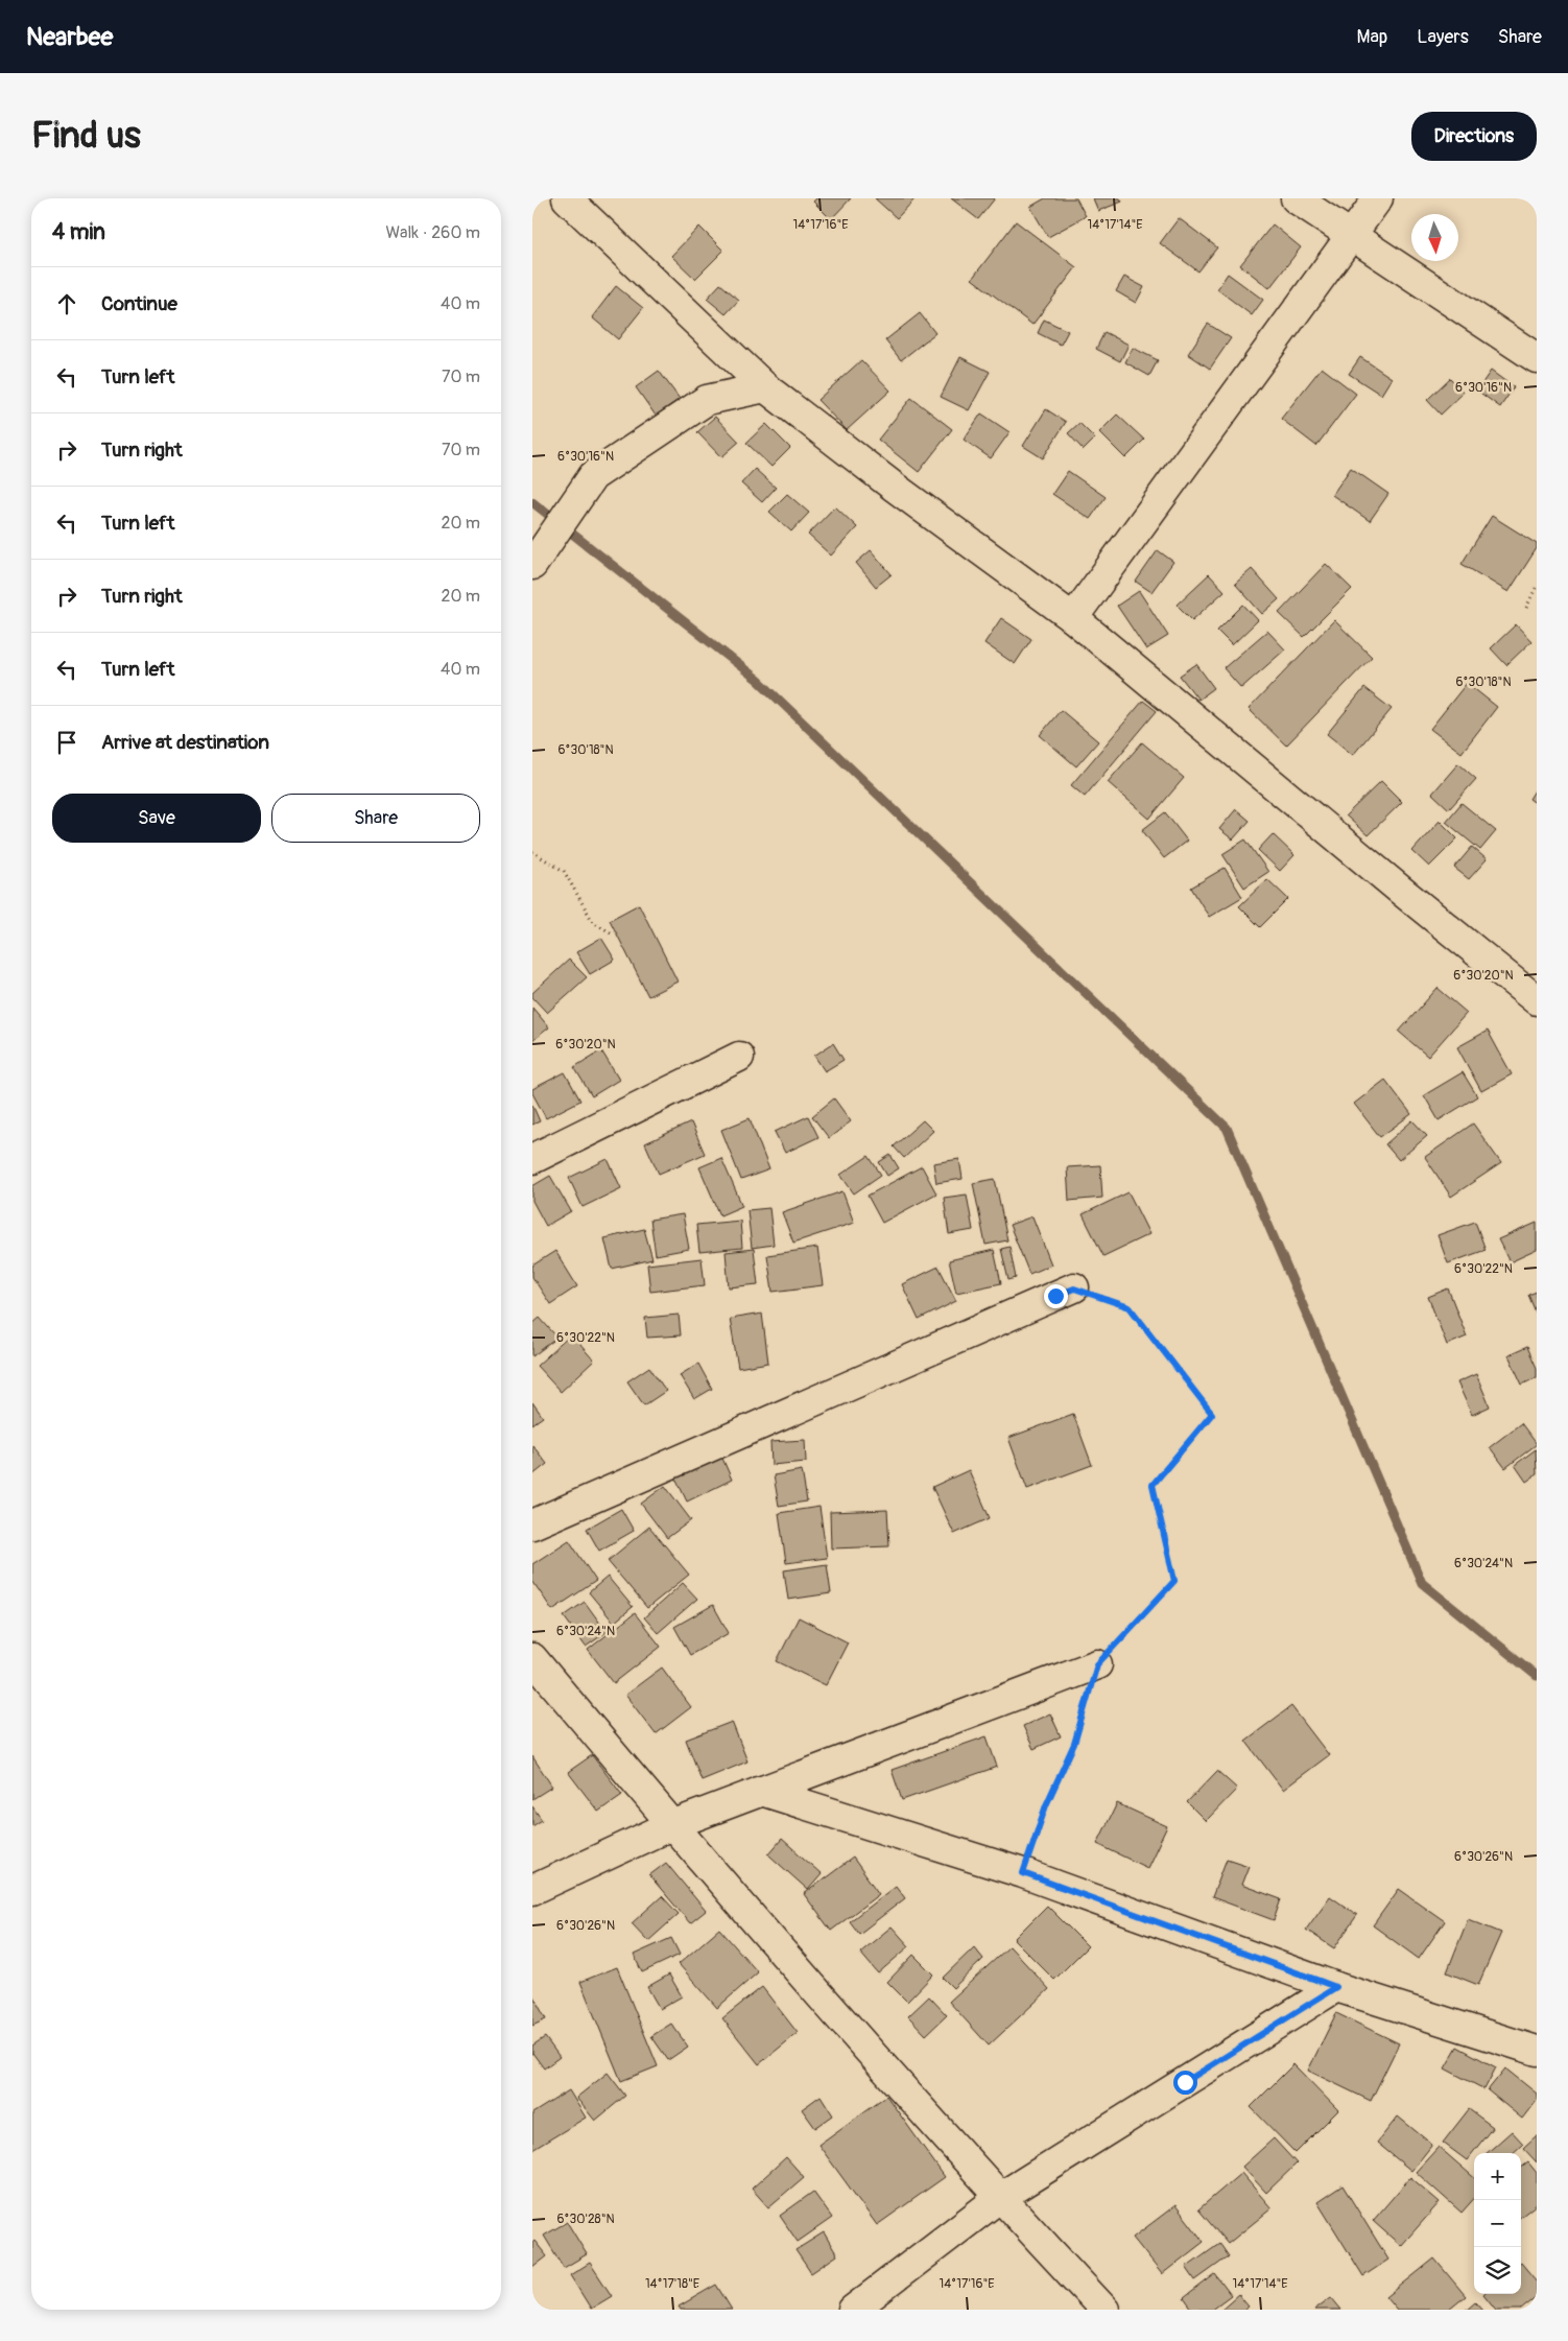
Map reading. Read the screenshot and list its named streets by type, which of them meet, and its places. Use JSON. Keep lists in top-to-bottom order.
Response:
{
  "north": "bottom",
  "page": {
    "header": "Nearbee",
    "nav": ["Map", "Layers", "Share"],
    "buttons": [
      "Directions",
      ["Save", "Share"]
    ],
    "title": "Find us",
    "heading": ["4 min", "Walk · 260 m"],
    "list": [
      ["Continue", "40 m"],
      ["Turn left", "70 m"],
      ["Turn right", "70 m"],
      ["Turn left", "20 m"],
      ["Turn right", "20 m"],
      ["Turn left", "40 m"],
      "Arrive at destination"
    ],
    "map_buttons": ["+", "−"]
  },
  "coordinates": [
    "14°17'16\"E",
    "14°17'14\"E",
    "6°30'16\"N",
    "6°30'18\"N",
    "6°30'20\"N",
    "6°30'22\"N",
    "6°30'24\"N",
    "6°30'26\"N",
    "6°30'28\"N",
    "14°17'18\"E"
  ]
}
